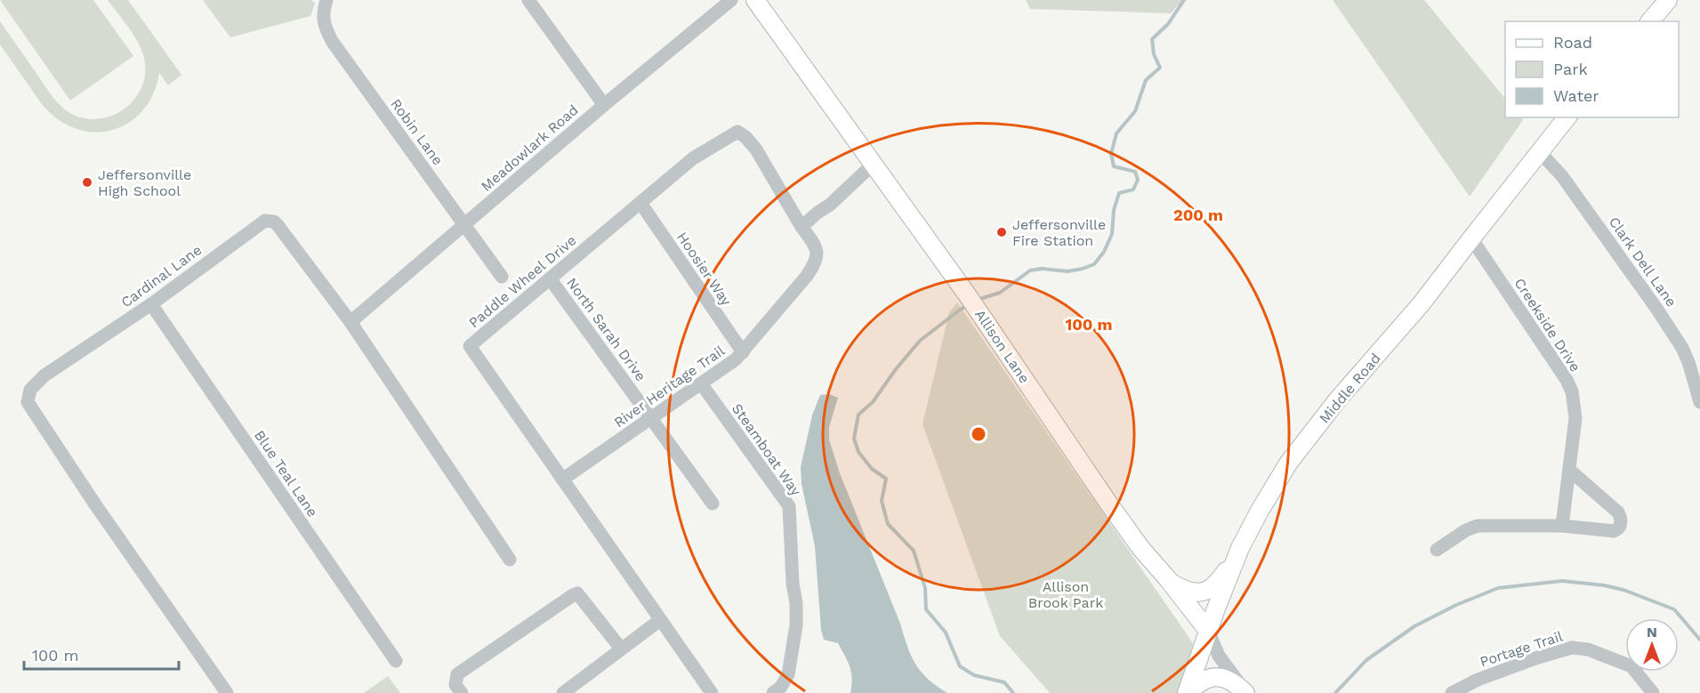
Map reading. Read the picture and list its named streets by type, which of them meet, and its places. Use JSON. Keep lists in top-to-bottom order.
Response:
{
  "streets": {
    "main road": ["Allison Lane", "Middle Road"],
    "street": [
      "Robin Lane",
      "Meadowlark Road",
      "Clark Dell Lane",
      "Hoosier Way",
      "Cardinal Lane",
      "Paddle Wheel Drive",
      "Creekside Drive",
      "North Sarah Drive",
      "River Heritage Trail",
      "Steamboat Way",
      "Blue Teal Lane",
      "Portage Trail"
    ]
  },
  "crossings": [
    ["Robin Lane", "Meadowlark Road"],
    ["Meadowlark Road", "Cardinal Lane"],
    ["Clark Dell Lane", "Middle Road"],
    ["Hoosier Way", "Paddle Wheel Drive"],
    ["Hoosier Way", "River Heritage Trail"],
    ["Cardinal Lane", "Blue Teal Lane"],
    ["Paddle Wheel Drive", "North Sarah Drive"],
    ["Paddle Wheel Drive", "River Heritage Trail"],
    ["Creekside Drive", "Middle Road"],
    ["North Sarah Drive", "River Heritage Trail"],
    ["Allison Lane", "Middle Road"],
    ["River Heritage Trail", "Steamboat Way"]
  ],
  "parks": ["Allison Brook Park"],
  "places": ["Jeffersonville High School", "Jeffersonville Fire Station"],
  "legend": ["Road", "Park", "Water"],
  "scale_bar": "100 m",
  "north": "top",
  "rings": ["200 m", "100 m"]
}
